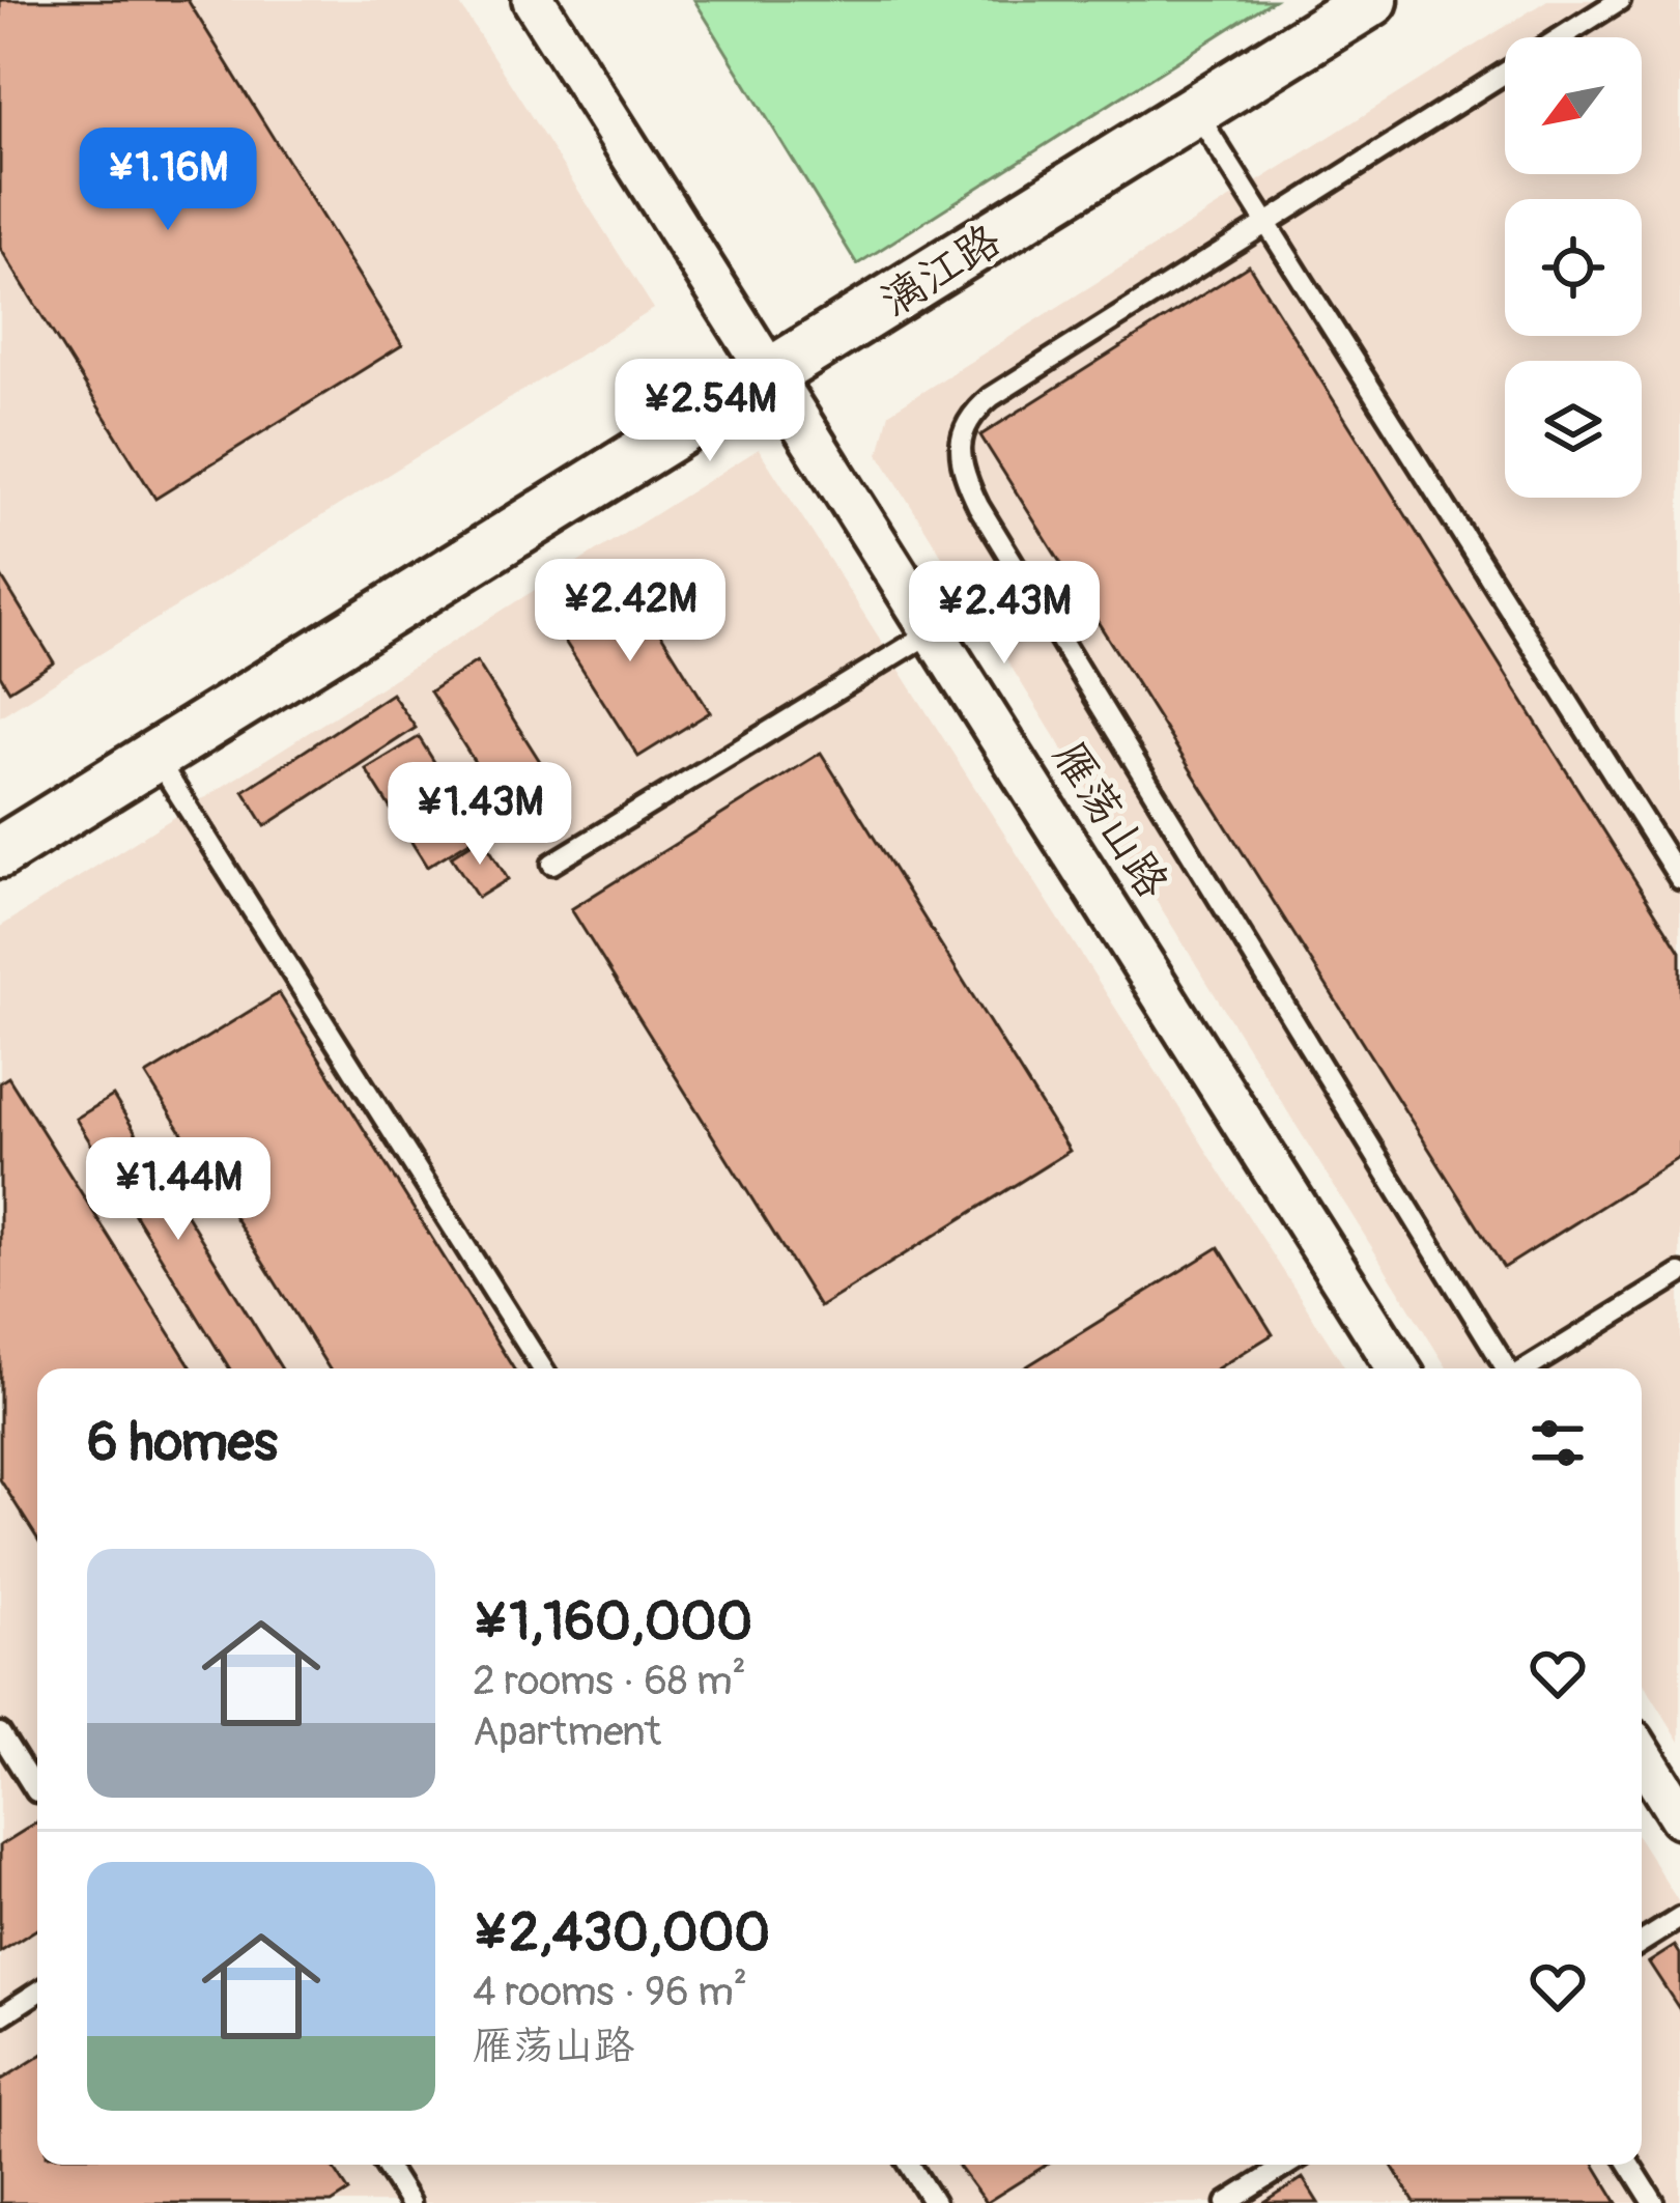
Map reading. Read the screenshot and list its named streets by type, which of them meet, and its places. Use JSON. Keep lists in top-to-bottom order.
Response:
{
  "streets": {
    "street": ["漓江路", "雁荡山路"]
  },
  "crossings": [
    ["漓江路", "雁荡山路"]
  ],
  "north": "bottom left",
  "page": {
    "price": [
      "¥1.16M",
      "¥2.54M",
      "¥2.42M",
      "¥2.43M",
      "¥1.43M",
      "¥1.44M"
    ],
    "heading": "6 homes",
    "list": [
      {
        "name": "¥1,160,000",
        "note": "2 rooms · 68 m² · Apartment"
      },
      {
        "name": "¥2,430,000",
        "note": "4 rooms · 96 m² · 雁荡山路"
      }
    ]
  }
}
